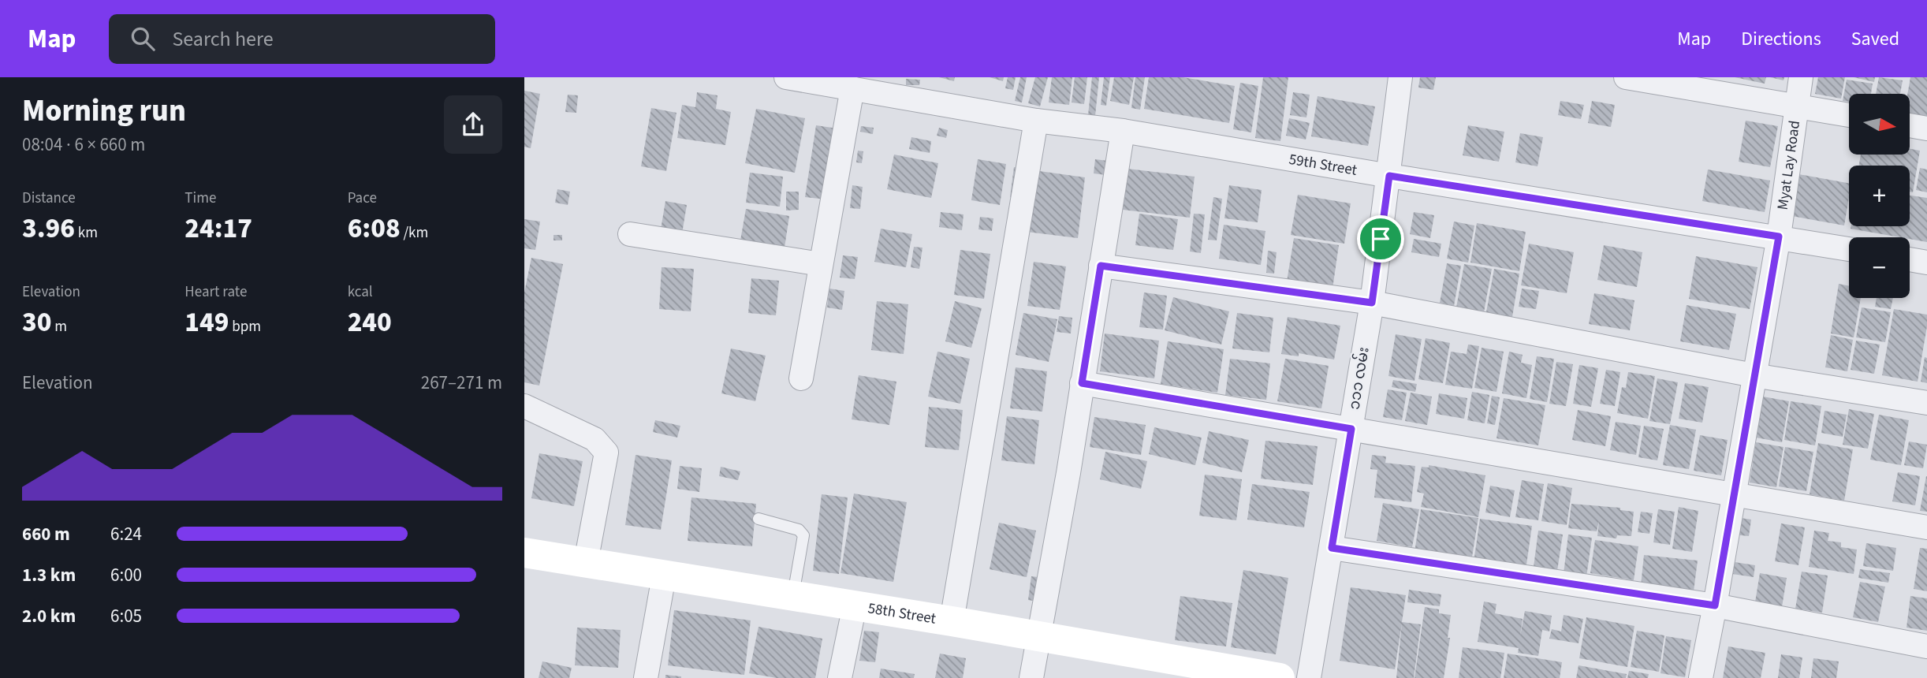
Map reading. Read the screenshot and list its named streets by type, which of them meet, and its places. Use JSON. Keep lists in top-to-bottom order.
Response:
{
  "streets": {
    "main road": ["58th Street"],
    "street": ["59th Street", "Myat Lay Road", "၁၁၁ လမ်း"]
  },
  "crossings": [
    ["59th Street", "Myat Lay Road"],
    ["59th Street", "၁၁၁ လမ်း"]
  ],
  "north": "right",
  "page": {
    "header": "Map",
    "search": "Search here",
    "nav": ["Map", "Directions", "Saved"],
    "heading": ["Morning run", "08:04 · 6 × 660 m"],
    "map_buttons": ["+", "−"],
    "stats": [
      ["Distance", "3.96 km"],
      ["Time", "24:17"],
      ["Pace", "6:08 /km"],
      ["Elevation", "30 m"],
      ["Heart rate", "149 bpm"],
      ["kcal", "240"]
    ],
    "chart": ["Elevation", "267–271 m"],
    "list": [
      {
        "name": "660 m",
        "note": "6:24"
      },
      {
        "name": "1.3 km",
        "note": "6:00"
      },
      {
        "name": "2.0 km",
        "note": "6:05"
      }
    ]
  }
}
